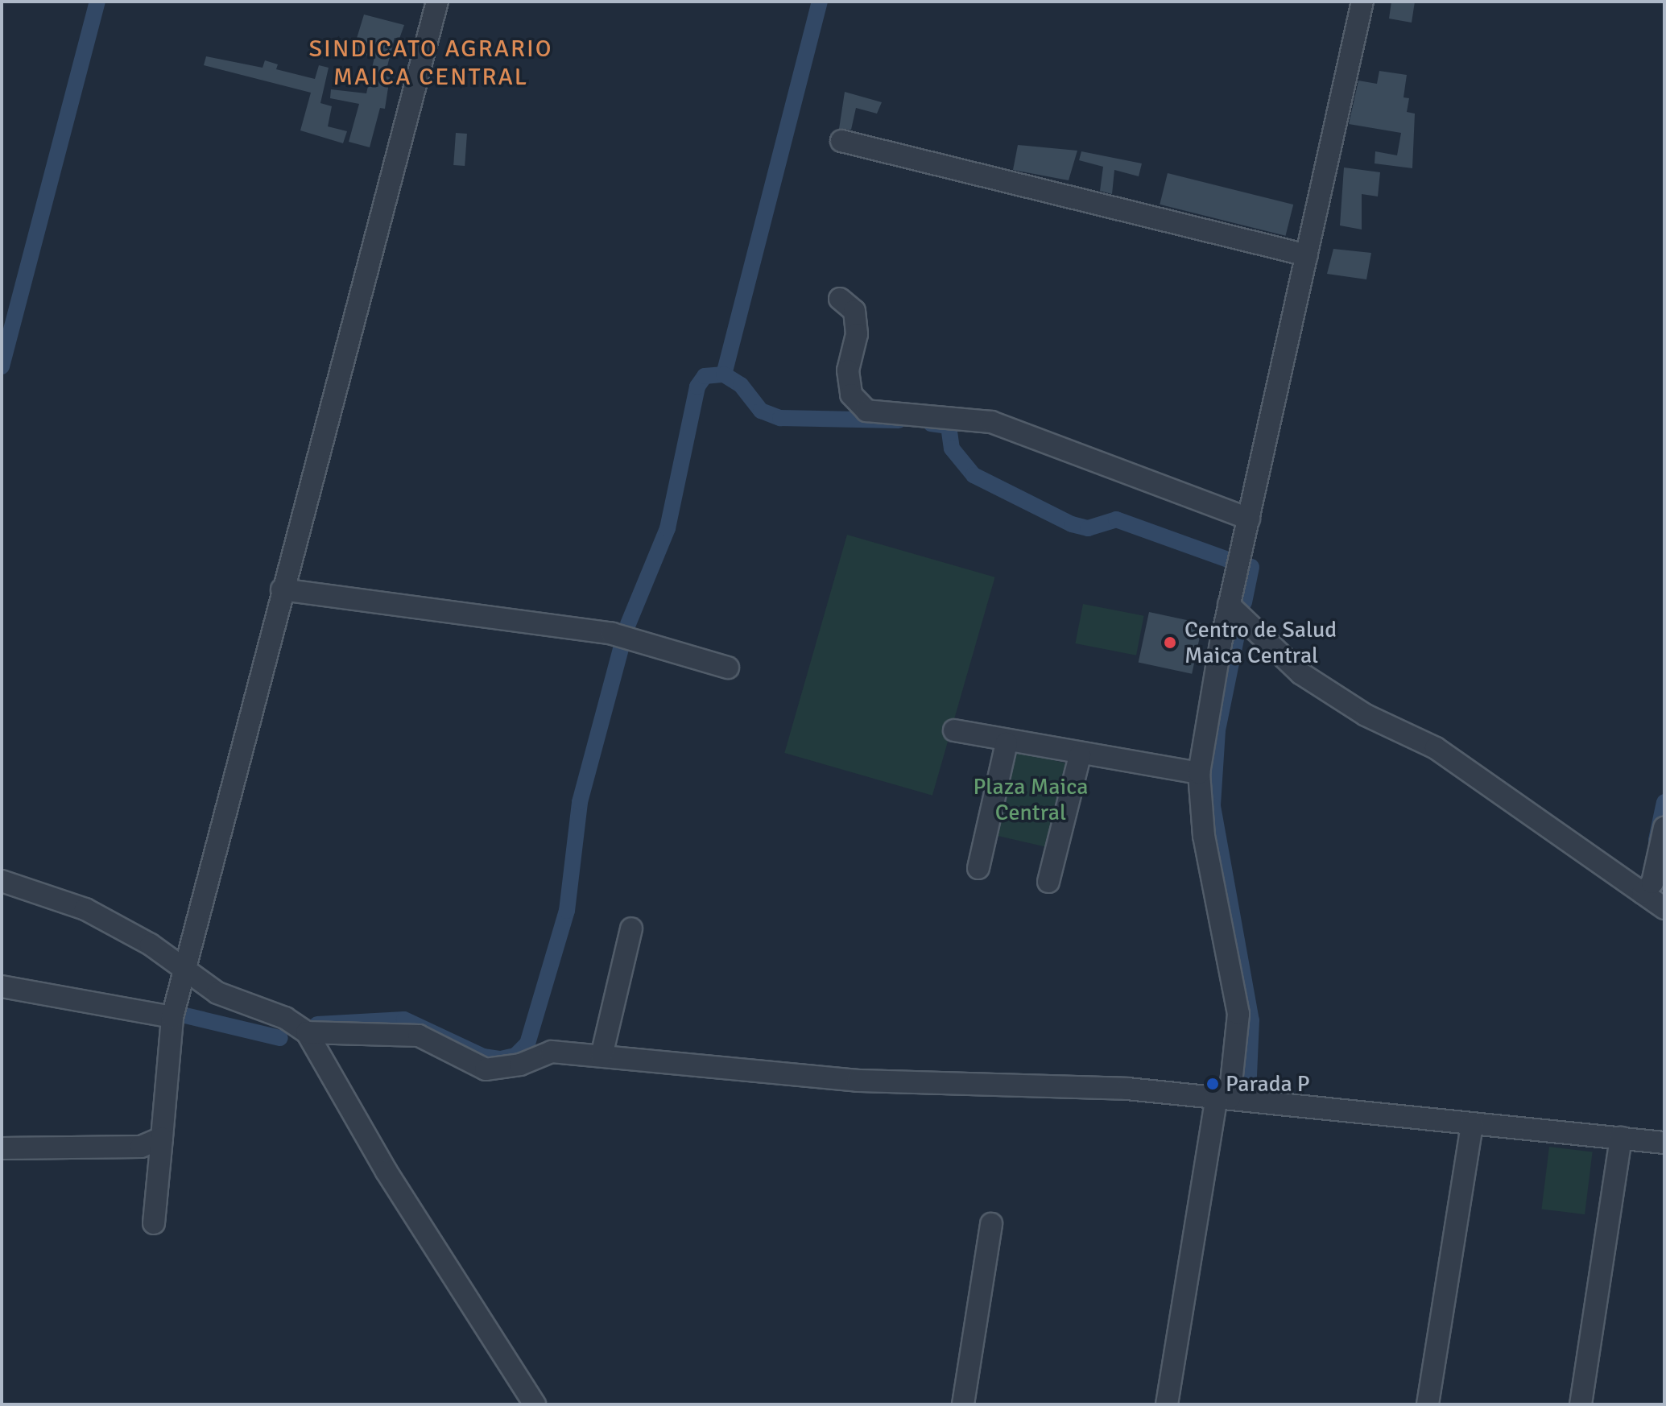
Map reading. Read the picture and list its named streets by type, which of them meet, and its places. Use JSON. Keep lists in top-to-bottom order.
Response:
{
  "districts": ["SINDICATO AGRARIO MAICA CENTRAL"],
  "parks": ["Plaza Maica Central"],
  "places": ["Centro de Salud Maica Central", "Parada P"]
}
